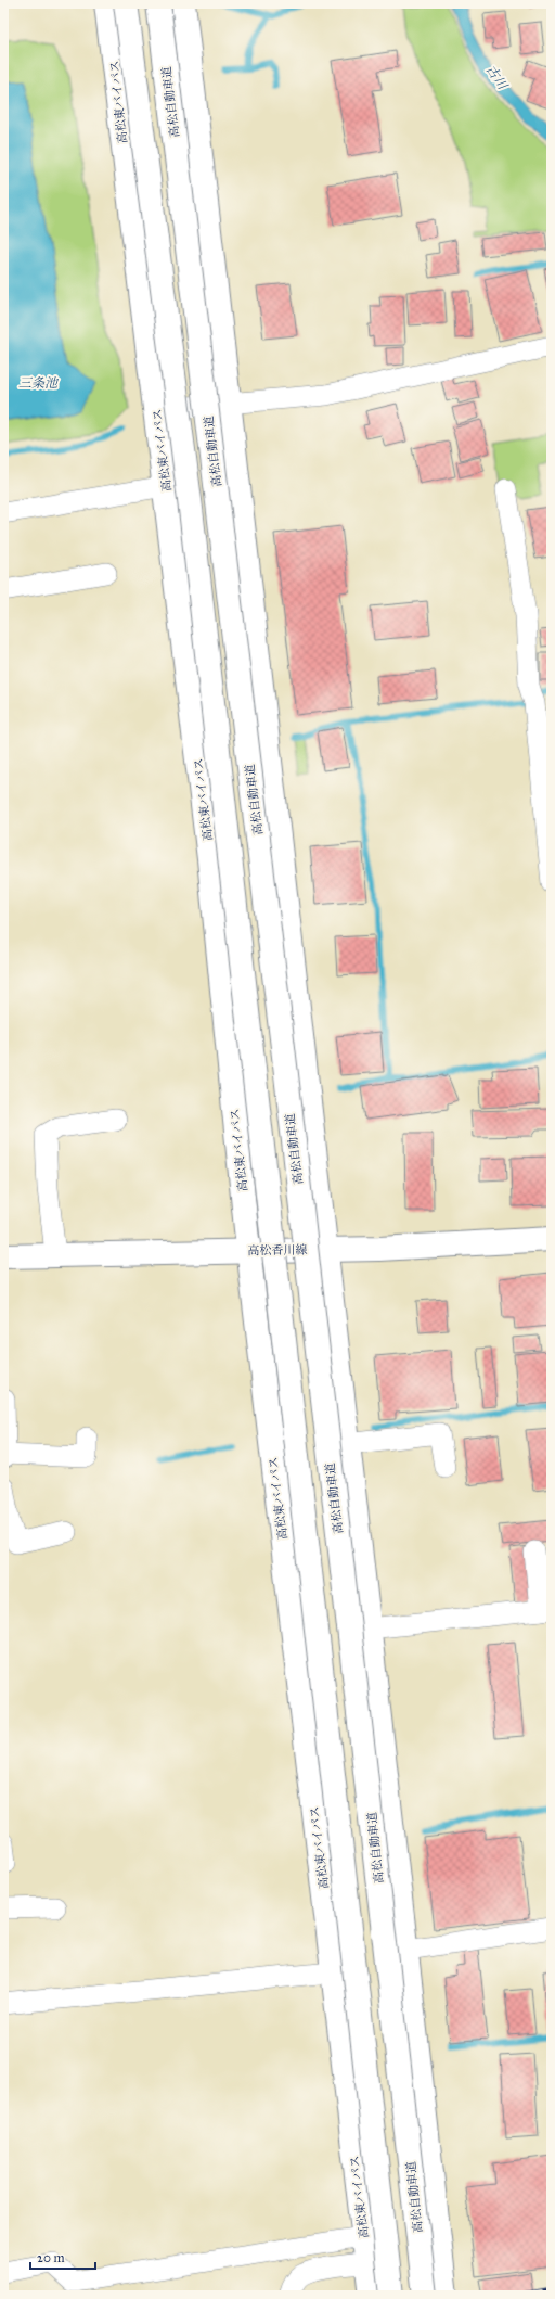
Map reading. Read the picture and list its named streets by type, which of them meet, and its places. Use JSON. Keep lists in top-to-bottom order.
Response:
{
  "streets": {
    "main road": ["高松東バイパス", "高松自動車道", "高松香川線"]
  },
  "crossings": [
    ["高松東バイパス", "高松香川線"]
  ],
  "water": ["古川", "三条池"],
  "scale_bar": "20 m"
}
